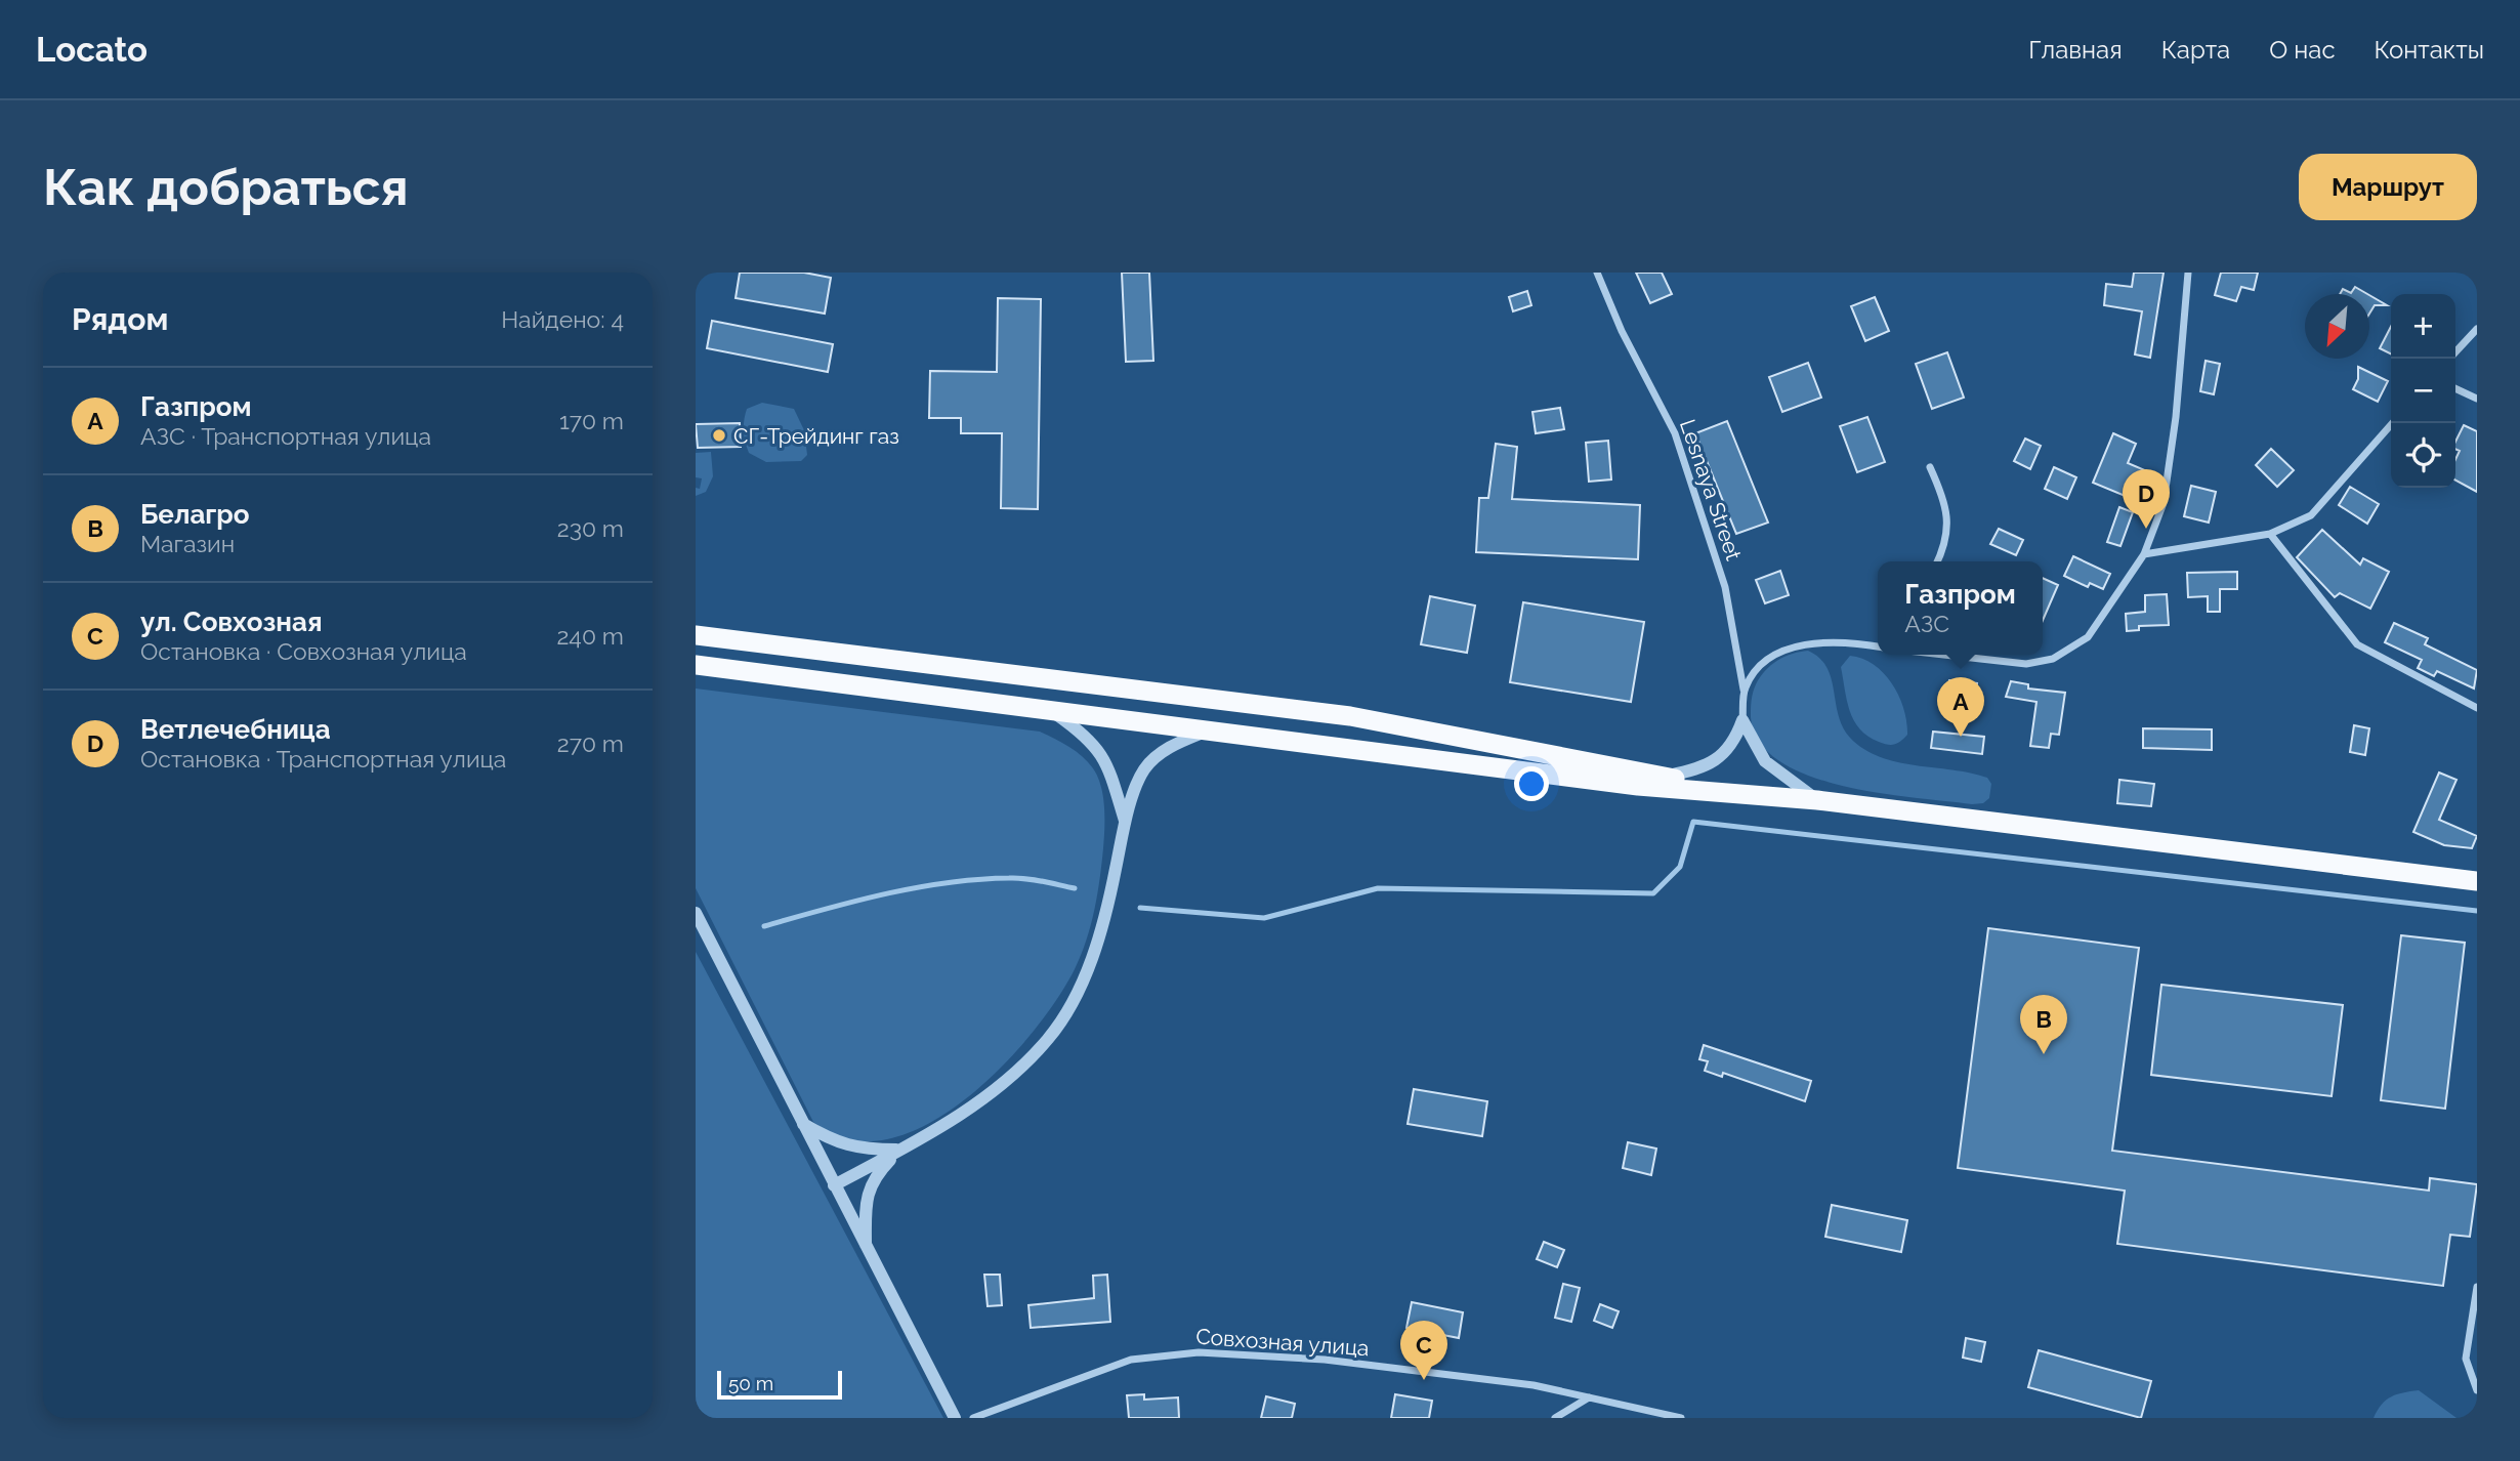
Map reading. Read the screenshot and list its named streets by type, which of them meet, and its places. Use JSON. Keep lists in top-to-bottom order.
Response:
{
  "streets": {
    "street": ["Lesnaya Street", "Совхозная улица"]
  },
  "places": ["СГ-Трейдинг газ"],
  "scale_bar": "50 m",
  "north": "bottom left",
  "page": {
    "header": "Locato",
    "nav": [
      "Главная",
      "Карта",
      "О нас",
      "Контакты"
    ],
    "buttons": "Маршрут",
    "title": "Как добраться",
    "heading": ["Рядом", "Найдено: 4"],
    "map_buttons": ["+", "−"],
    "list": [
      {
        "mark": "A",
        "name": "Газпром",
        "note": "АЗС · Транспортная улица",
        "value": "170 m"
      },
      {
        "mark": "B",
        "name": "Белагро",
        "note": "Магазин",
        "value": "230 m"
      },
      {
        "mark": "C",
        "name": "ул. Совхозная",
        "note": "Остановка · Совхозная улица",
        "value": "240 m"
      },
      {
        "mark": "D",
        "name": "Ветлечебница",
        "note": "Остановка · Транспортная улица",
        "value": "270 m"
      }
    ],
    "pins": [
      "D",
      "A",
      "B",
      "C"
    ],
    "popup": ["Газпром", "АЗС"],
    "scale": "50 m"
  }
}
